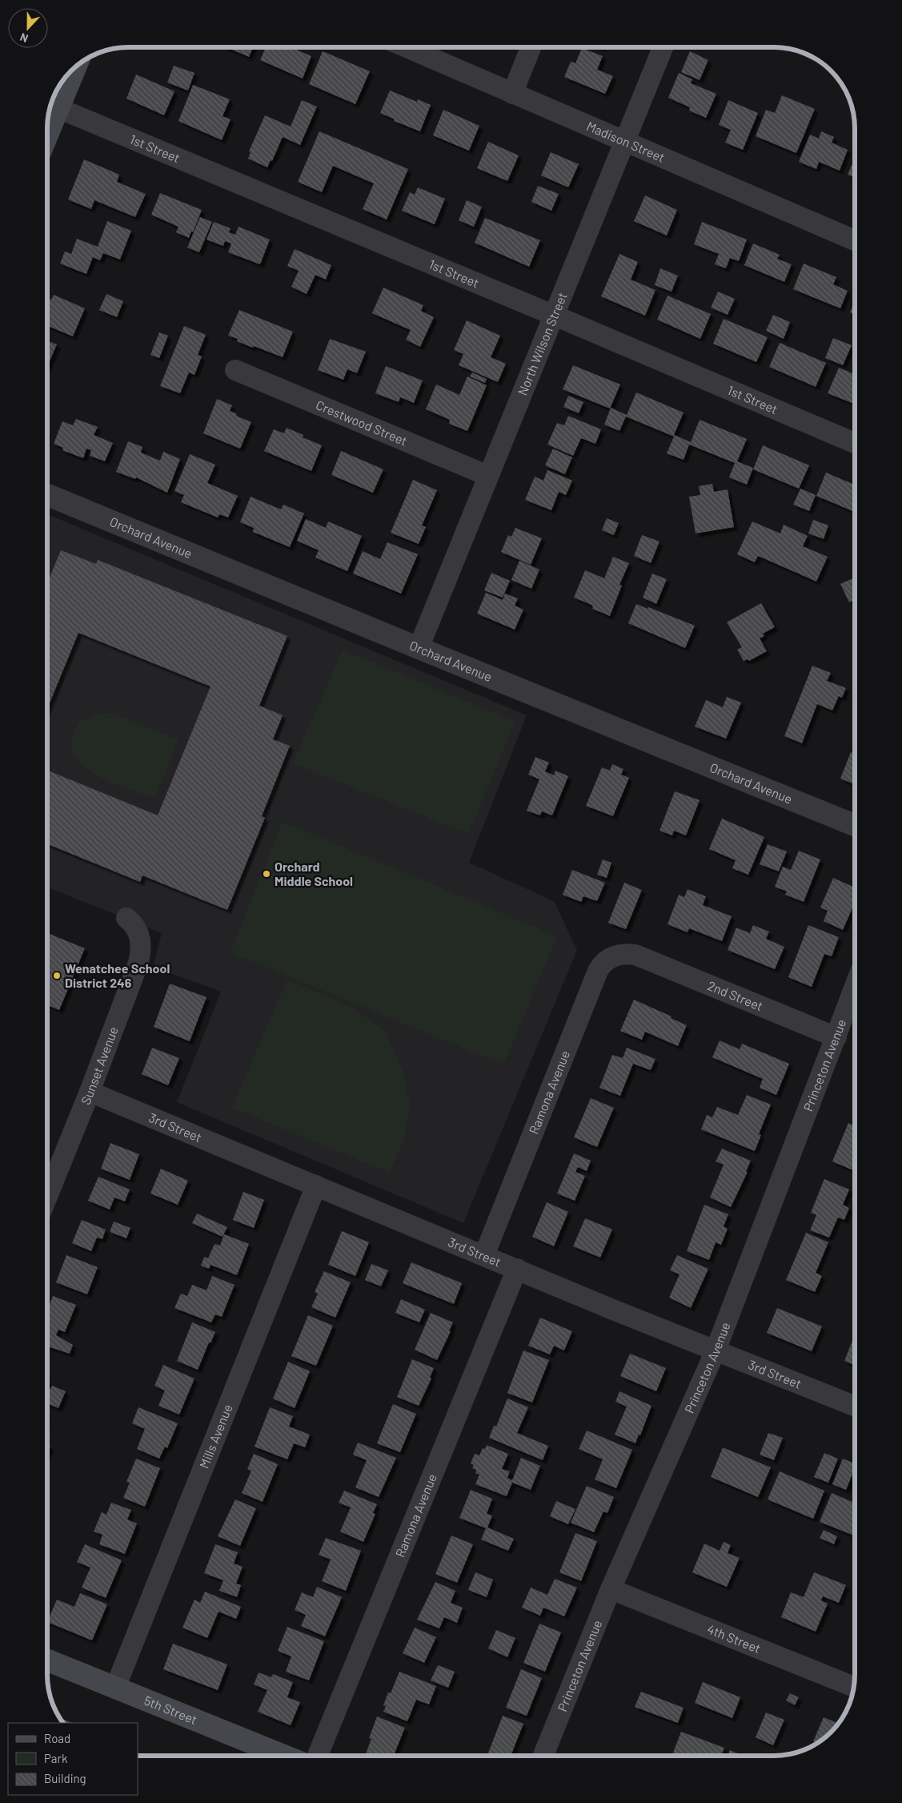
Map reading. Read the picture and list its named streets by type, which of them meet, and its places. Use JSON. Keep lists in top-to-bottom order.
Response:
{
  "streets": {
    "main road": ["5th Street"],
    "street": [
      "Madison Street",
      "1st Street",
      "North Wilson Street",
      "Crestwood Street",
      "Orchard Avenue",
      "2nd Street",
      "Sunset Avenue",
      "Princeton Avenue",
      "Ramona Avenue",
      "3rd Street",
      "Mills Avenue",
      "4th Street"
    ]
  },
  "crossings": [
    ["Madison Street", "North Wilson Street"],
    ["1st Street", "North Wilson Street"],
    ["North Wilson Street", "Crestwood Street"],
    ["North Wilson Street", "Orchard Avenue"],
    ["2nd Street", "Princeton Avenue"],
    ["2nd Street", "Ramona Avenue"],
    ["Sunset Avenue", "3rd Street"],
    ["Princeton Avenue", "3rd Street"],
    ["Princeton Avenue", "4th Street"],
    ["Ramona Avenue", "3rd Street"],
    ["3rd Street", "Mills Avenue"],
    ["Mills Avenue", "5th Street"]
  ],
  "places": ["Orchard Middle School", "Wenatchee School District 246"],
  "legend": ["Road", "Park", "Building"],
  "north": "bottom"
}
